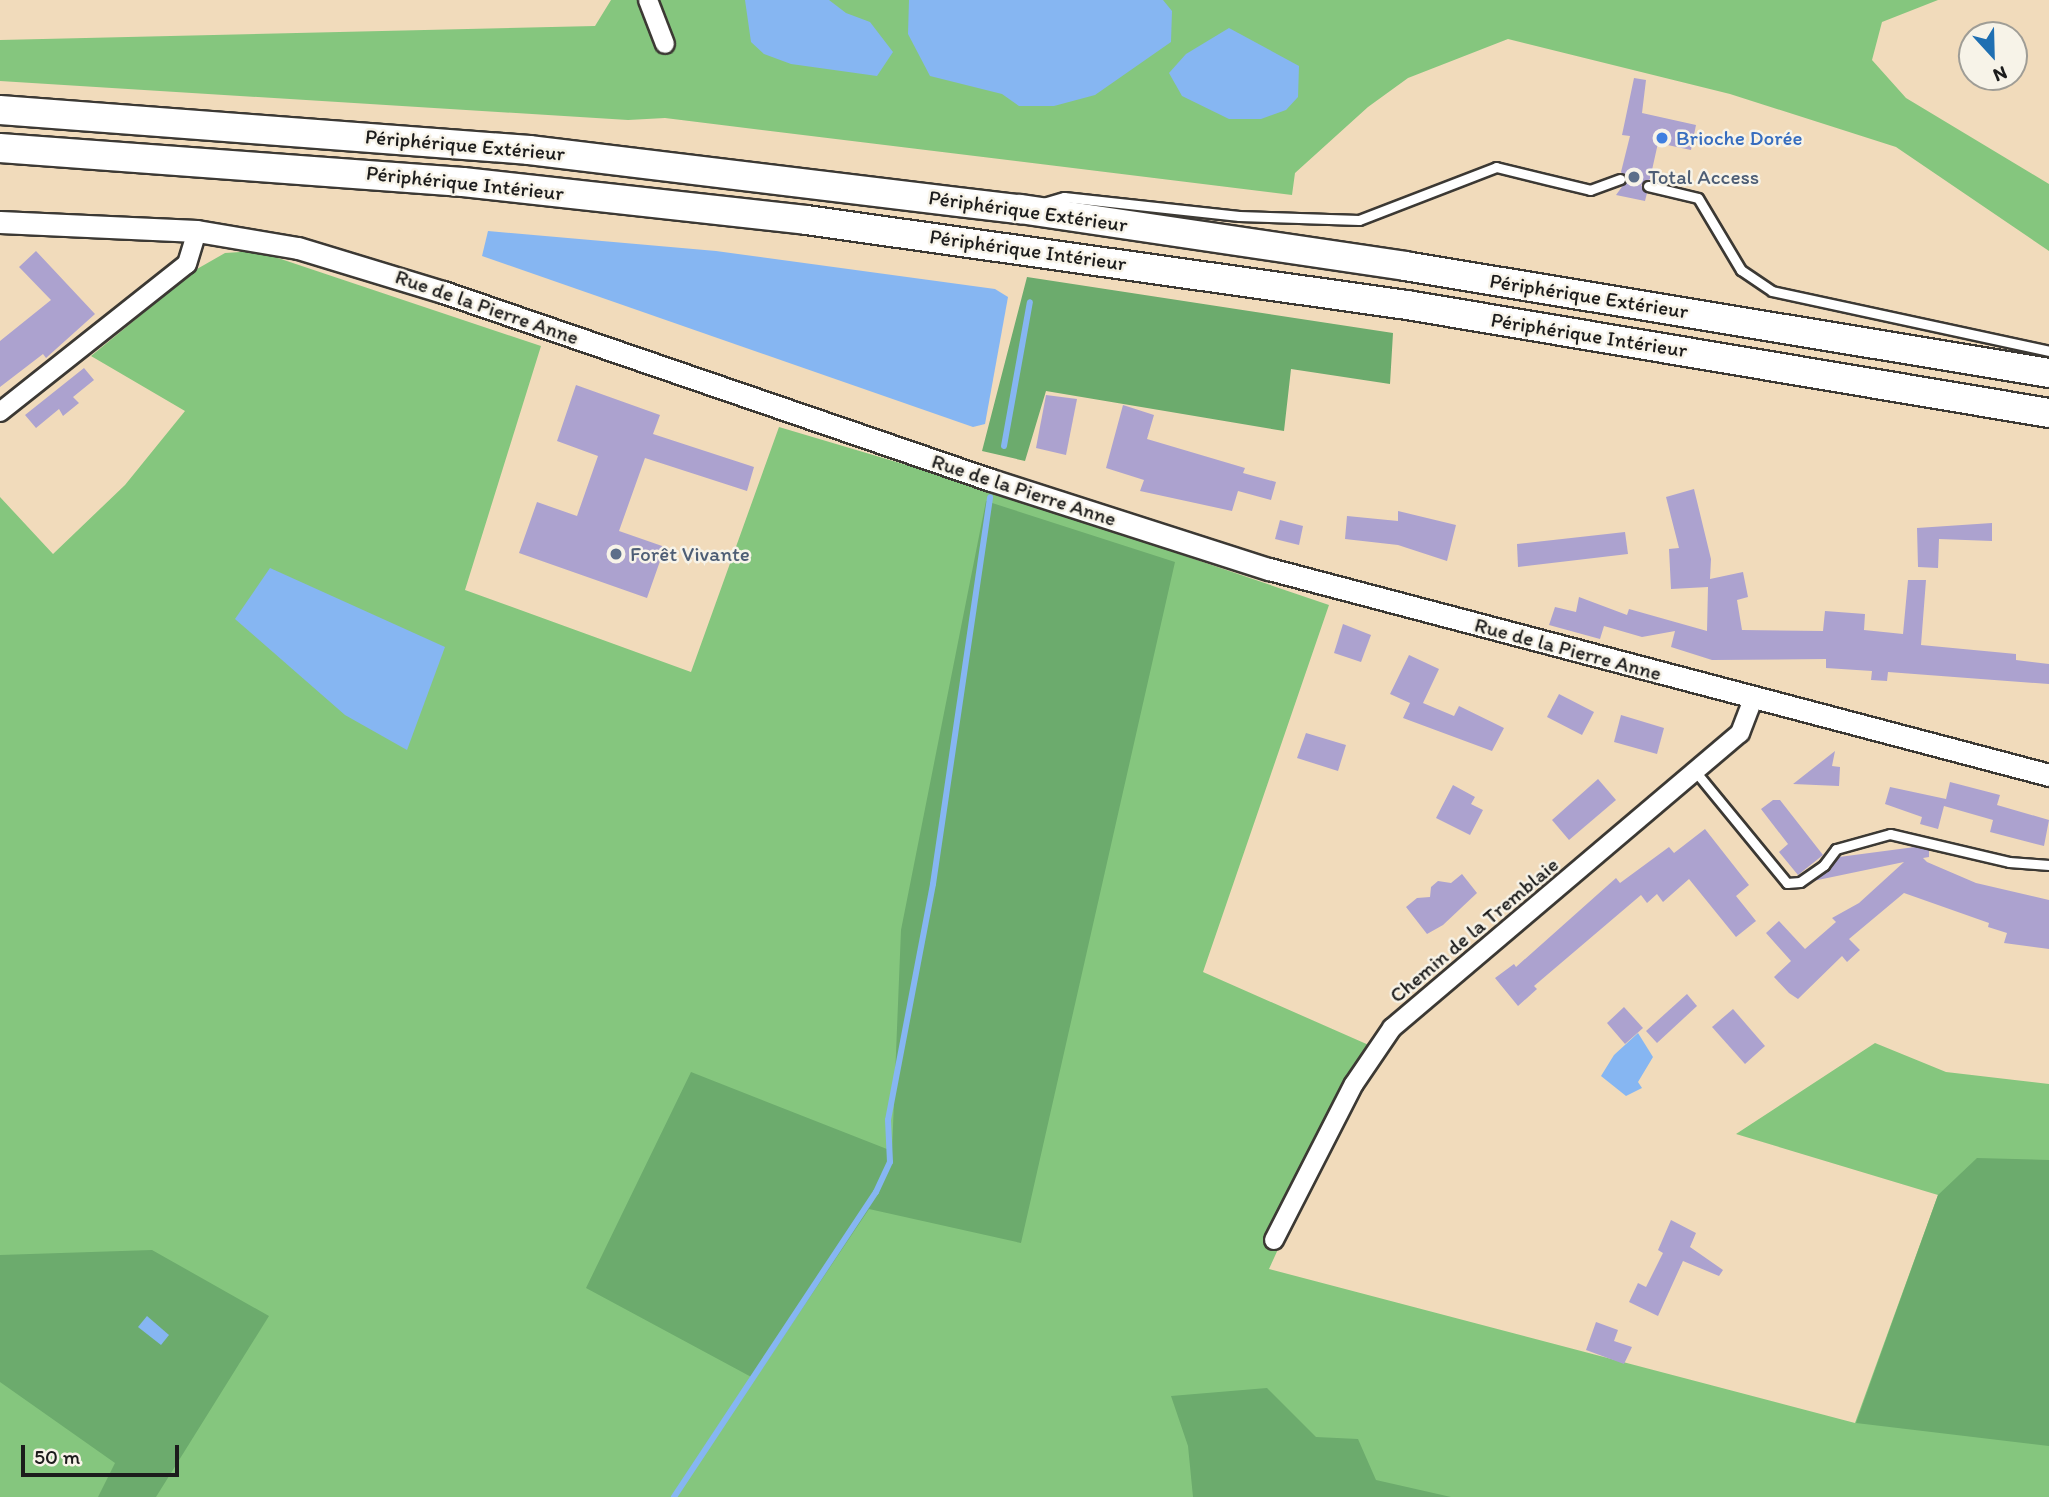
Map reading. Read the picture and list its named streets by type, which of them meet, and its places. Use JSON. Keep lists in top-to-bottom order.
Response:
{
  "streets": {
    "highway": ["Périphérique Extérieur", "Périphérique Intérieur"],
    "street": ["Rue de la Pierre Anne", "Chemin de la Tremblaie"]
  },
  "crossings": [
    ["Rue de la Pierre Anne", "Chemin de la Tremblaie"]
  ],
  "places": ["Brioche Dorée", "Total Access", "Forêt Vivante"],
  "scale_bar": "50 m",
  "north": "bottom"
}
